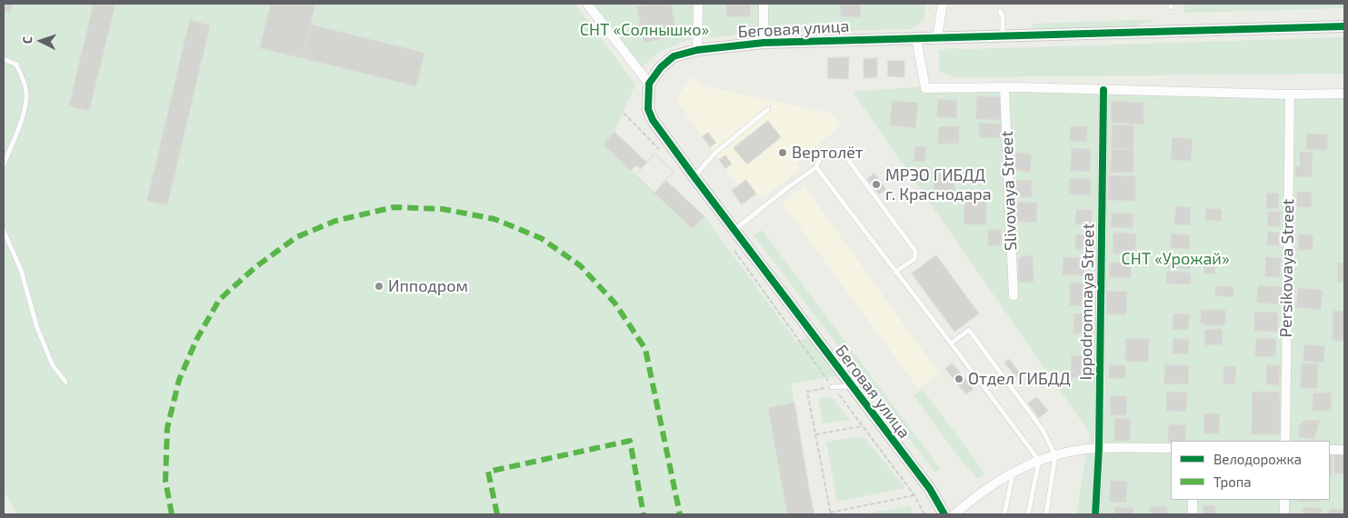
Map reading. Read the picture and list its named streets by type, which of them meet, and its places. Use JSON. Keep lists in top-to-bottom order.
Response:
{
  "streets": {
    "street": [
      "Беговая улица",
      "Slivovaya Street",
      "Persikovaya Street",
      "Ippodromnaya Street"
    ]
  },
  "parks": ["СНТ «Солнышко»", "СНТ «Урожай»"],
  "places": [
    "Вертолёт",
    "МРЭО ГИБДД г. Краснодара",
    "Ипподром",
    "Отдел ГИБДД"
  ],
  "legend": ["Велодорожка", "Тропа"],
  "north": "left"
}
